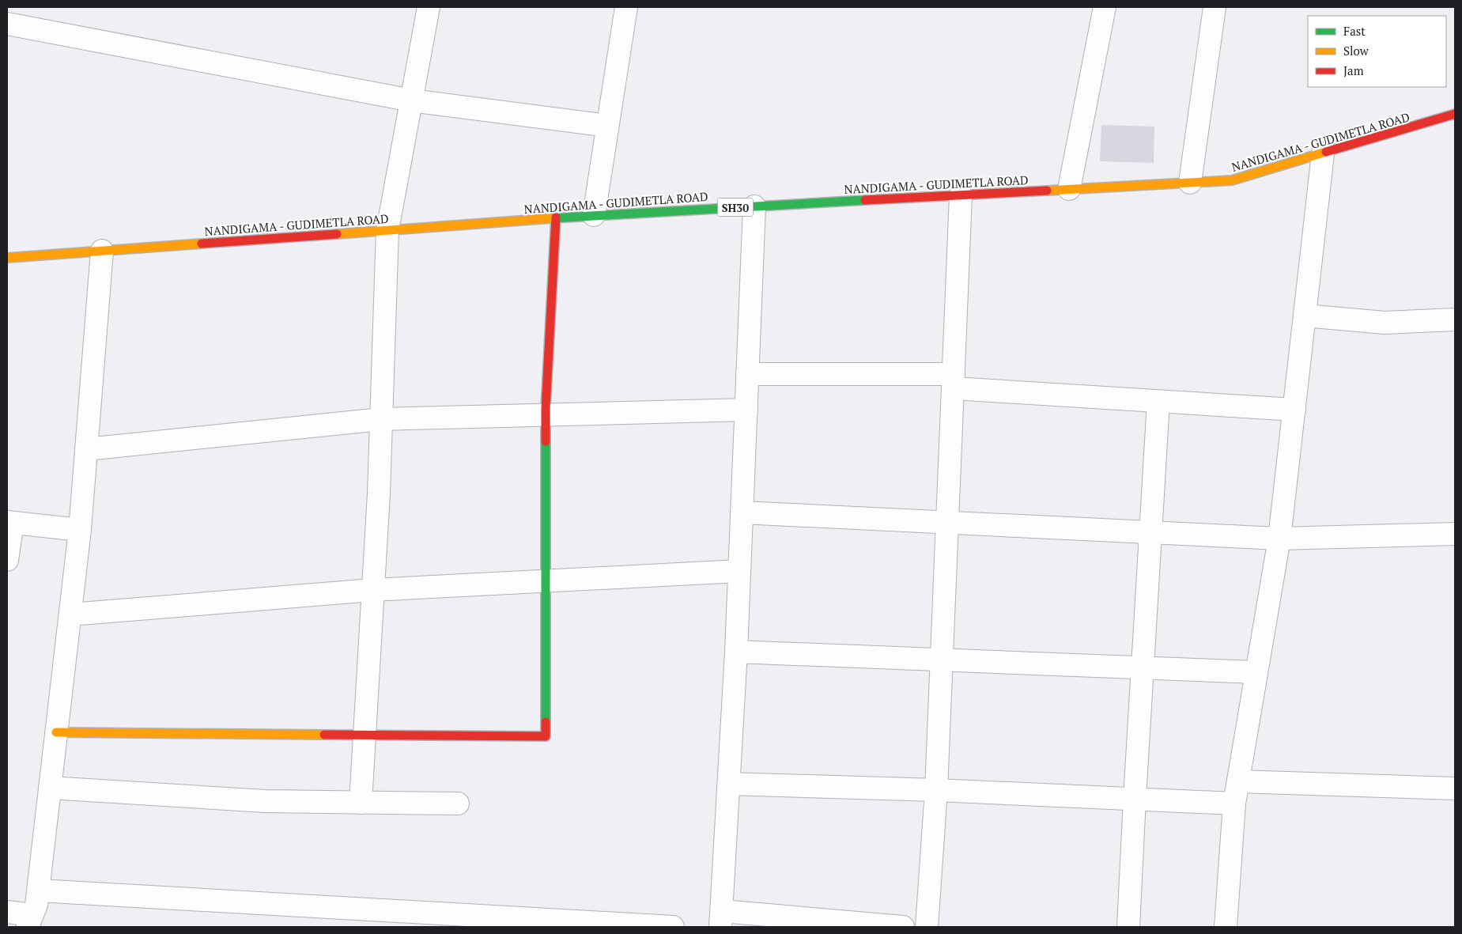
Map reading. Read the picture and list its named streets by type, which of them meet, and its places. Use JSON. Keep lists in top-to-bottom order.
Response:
{
  "streets": {
    "main road": ["NANDIGAMA - GUDIMETLA ROAD", "SH30"]
  },
  "legend": ["Fast", "Slow", "Jam"]
}
